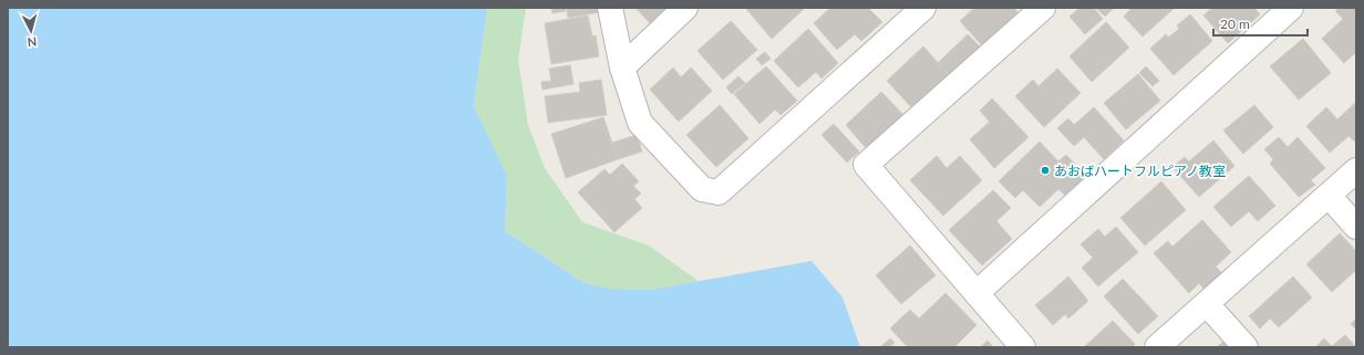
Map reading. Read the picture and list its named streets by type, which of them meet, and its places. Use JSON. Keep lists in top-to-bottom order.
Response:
{
  "places": ["あおばハートフルピアノ教室"],
  "scale_bar": "20 m",
  "north": "bottom"
}
